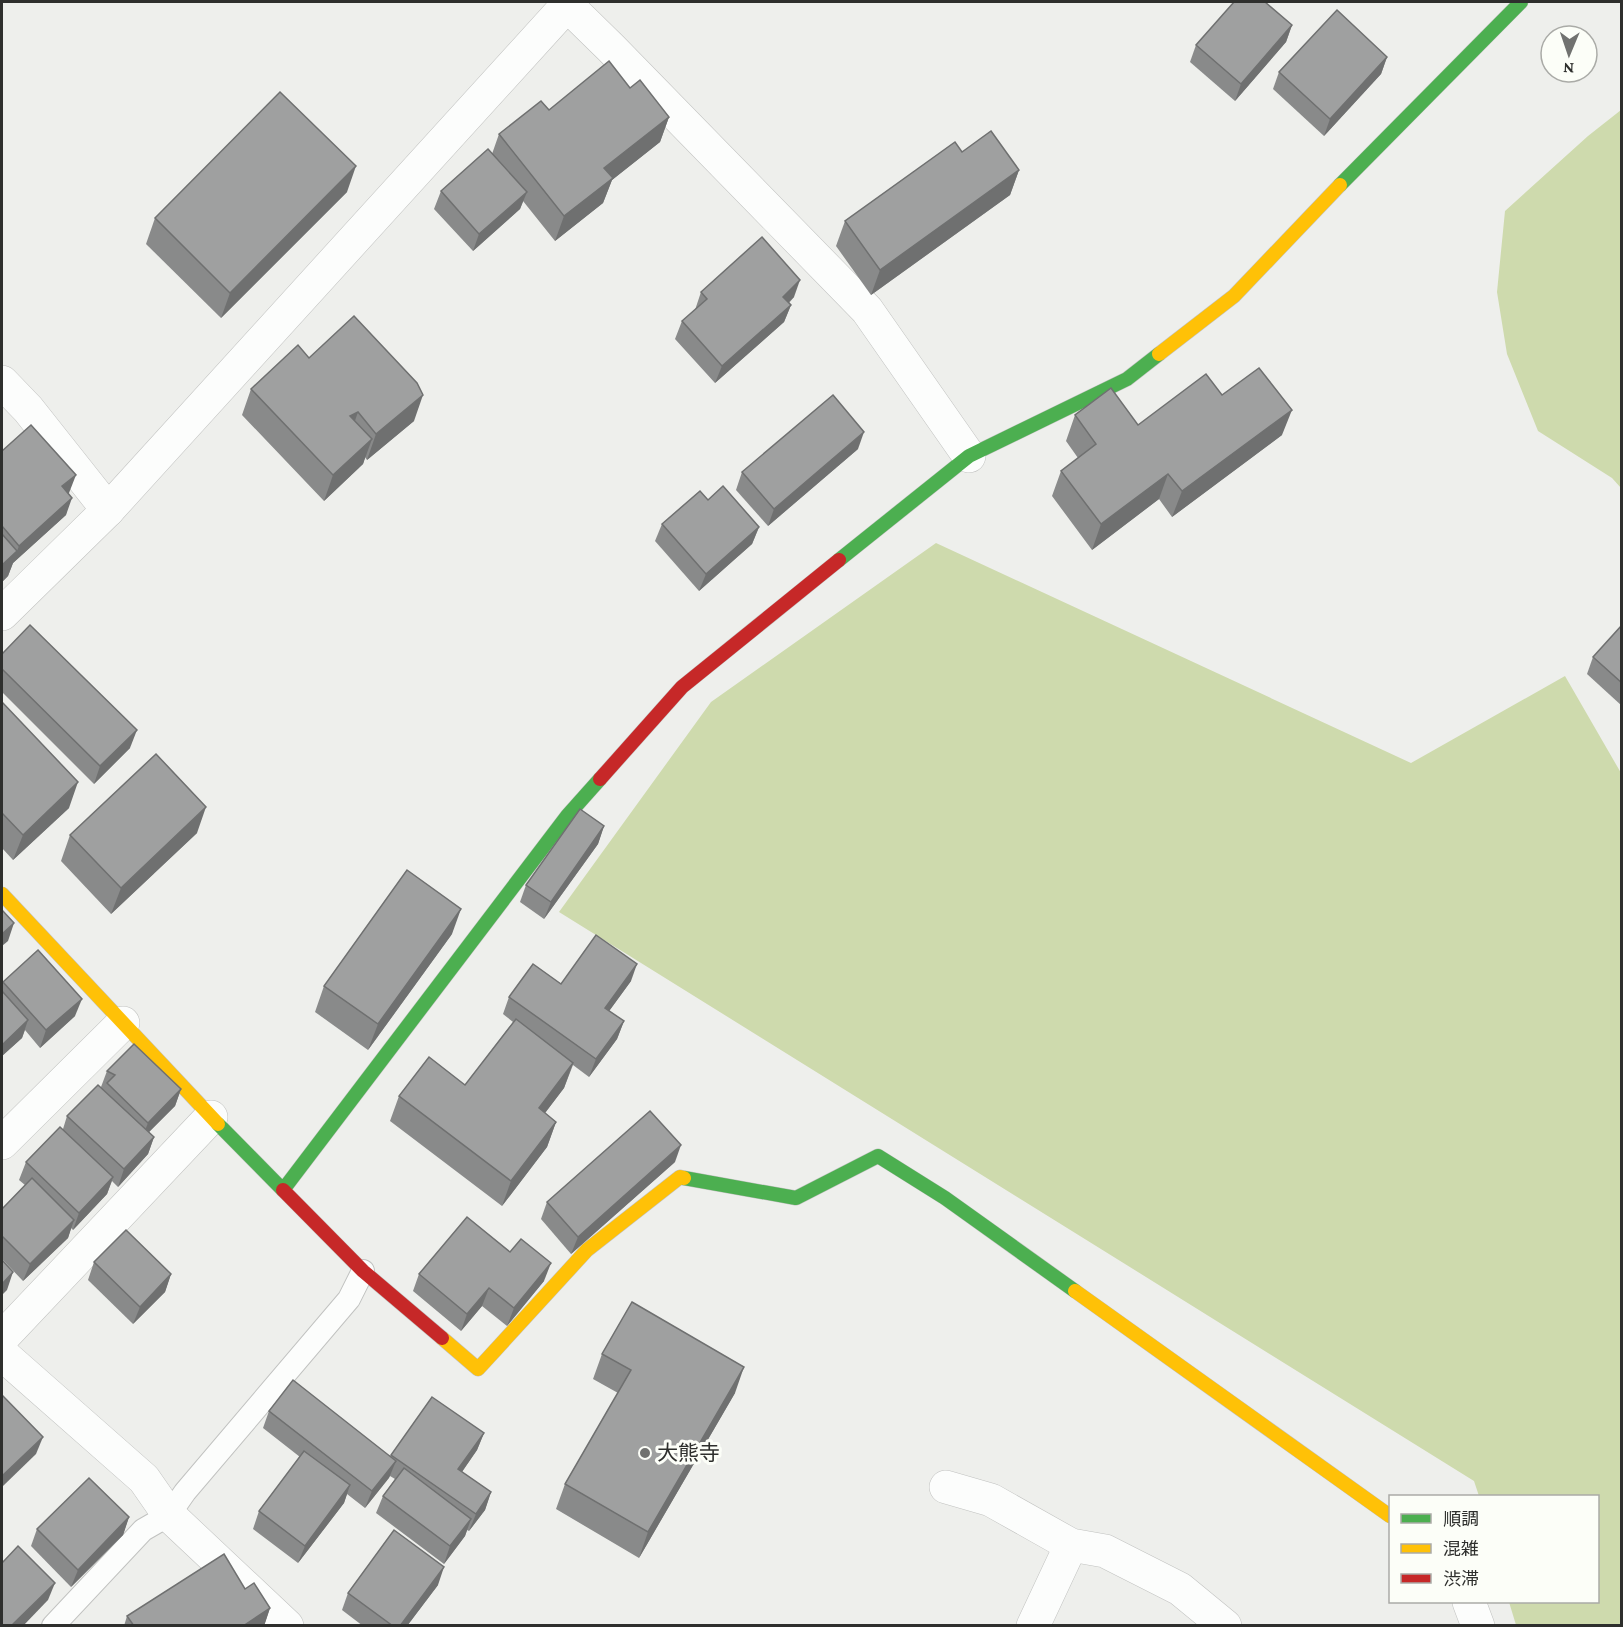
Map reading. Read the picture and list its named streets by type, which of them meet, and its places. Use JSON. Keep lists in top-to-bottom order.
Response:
{
  "places": ["大熊寺"],
  "legend": ["順調", "混雑", "渋滞"],
  "north": "bottom"
}
